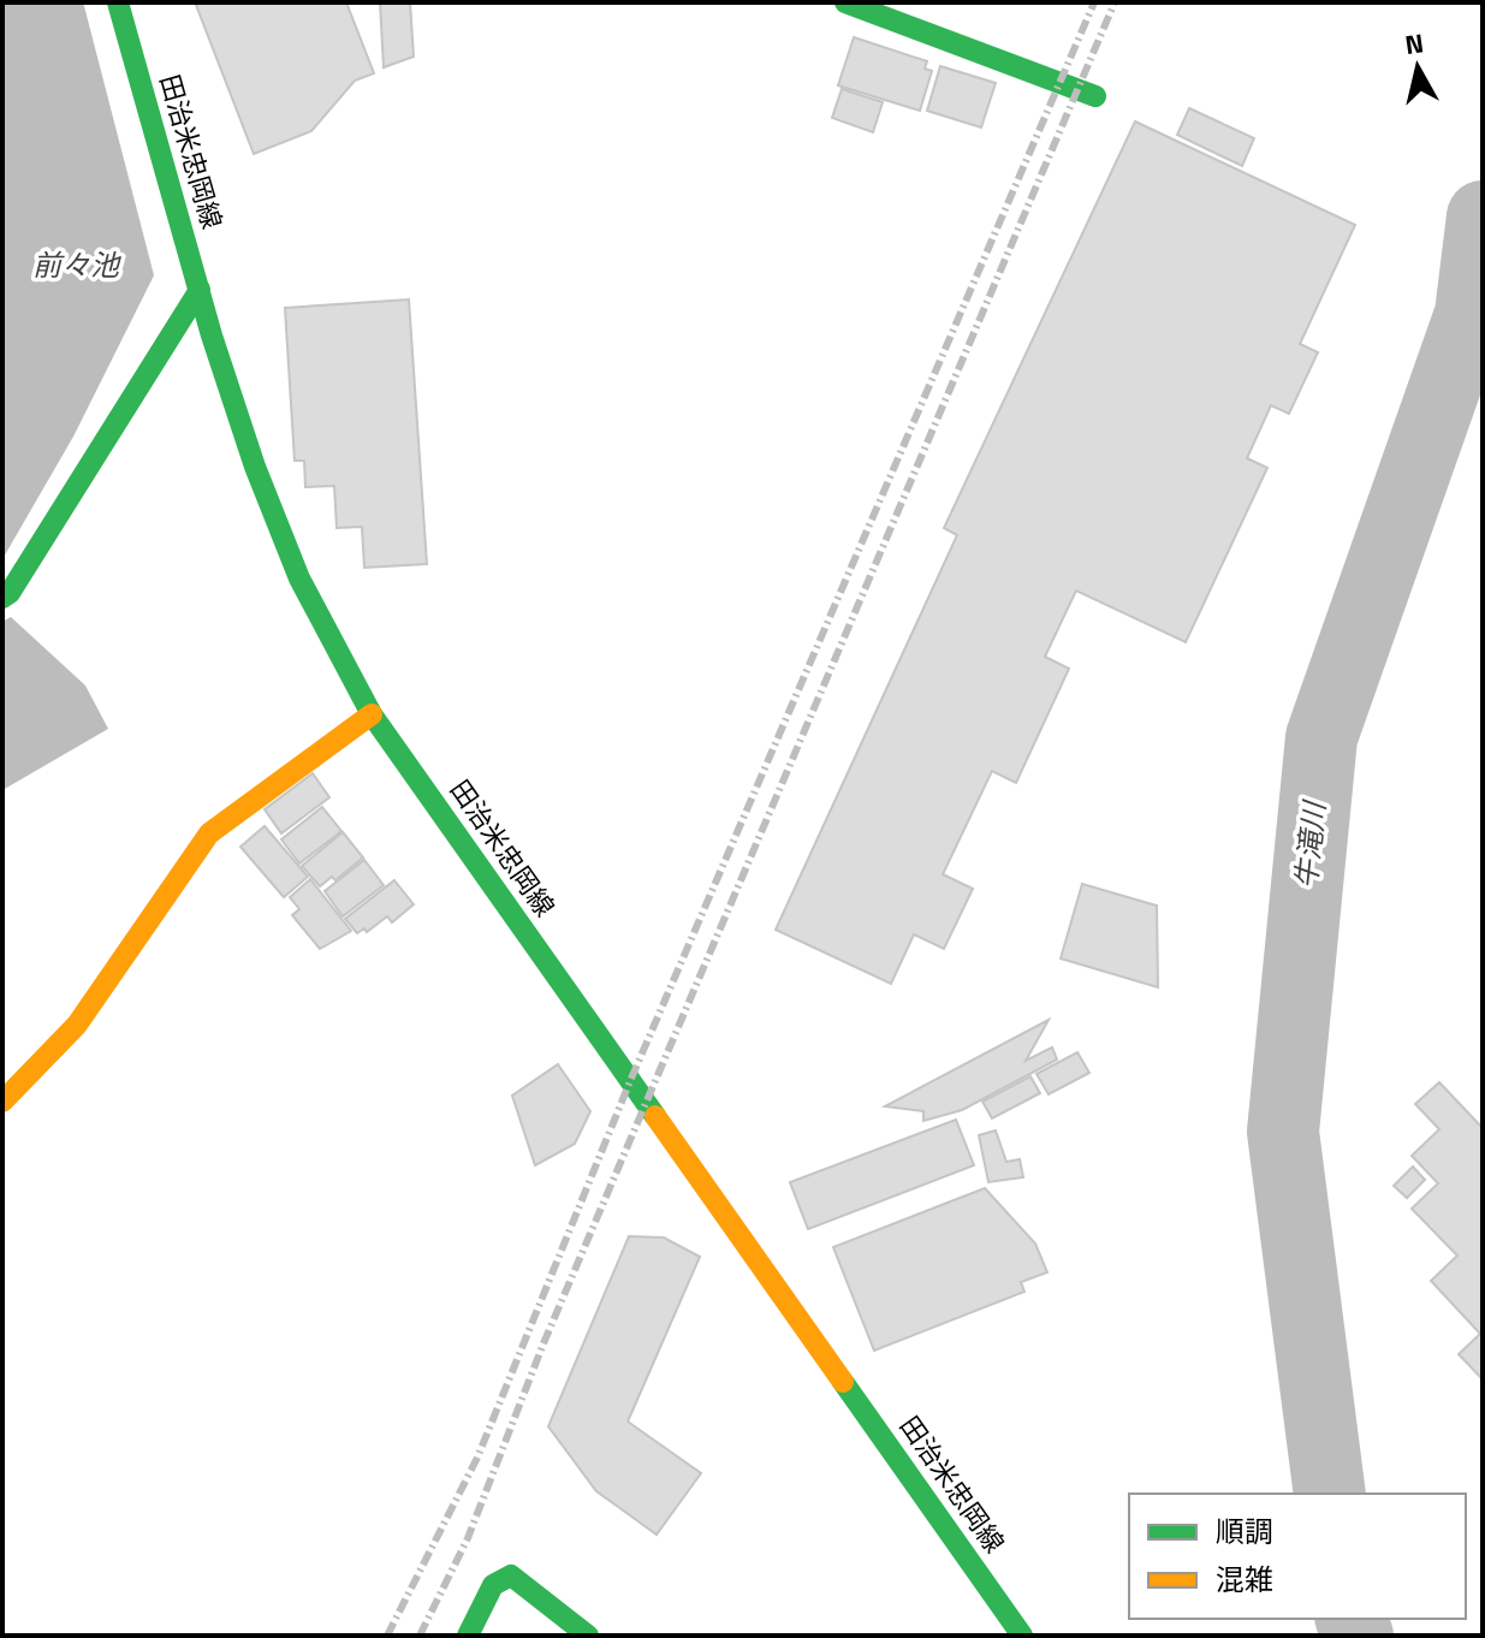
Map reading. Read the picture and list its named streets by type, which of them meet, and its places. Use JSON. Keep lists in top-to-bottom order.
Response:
{
  "streets": {
    "main road": ["田治米忠岡線"]
  },
  "water": ["前々池", "牛滝川"],
  "legend": ["順調", "混雑"],
  "north": "top"
}
